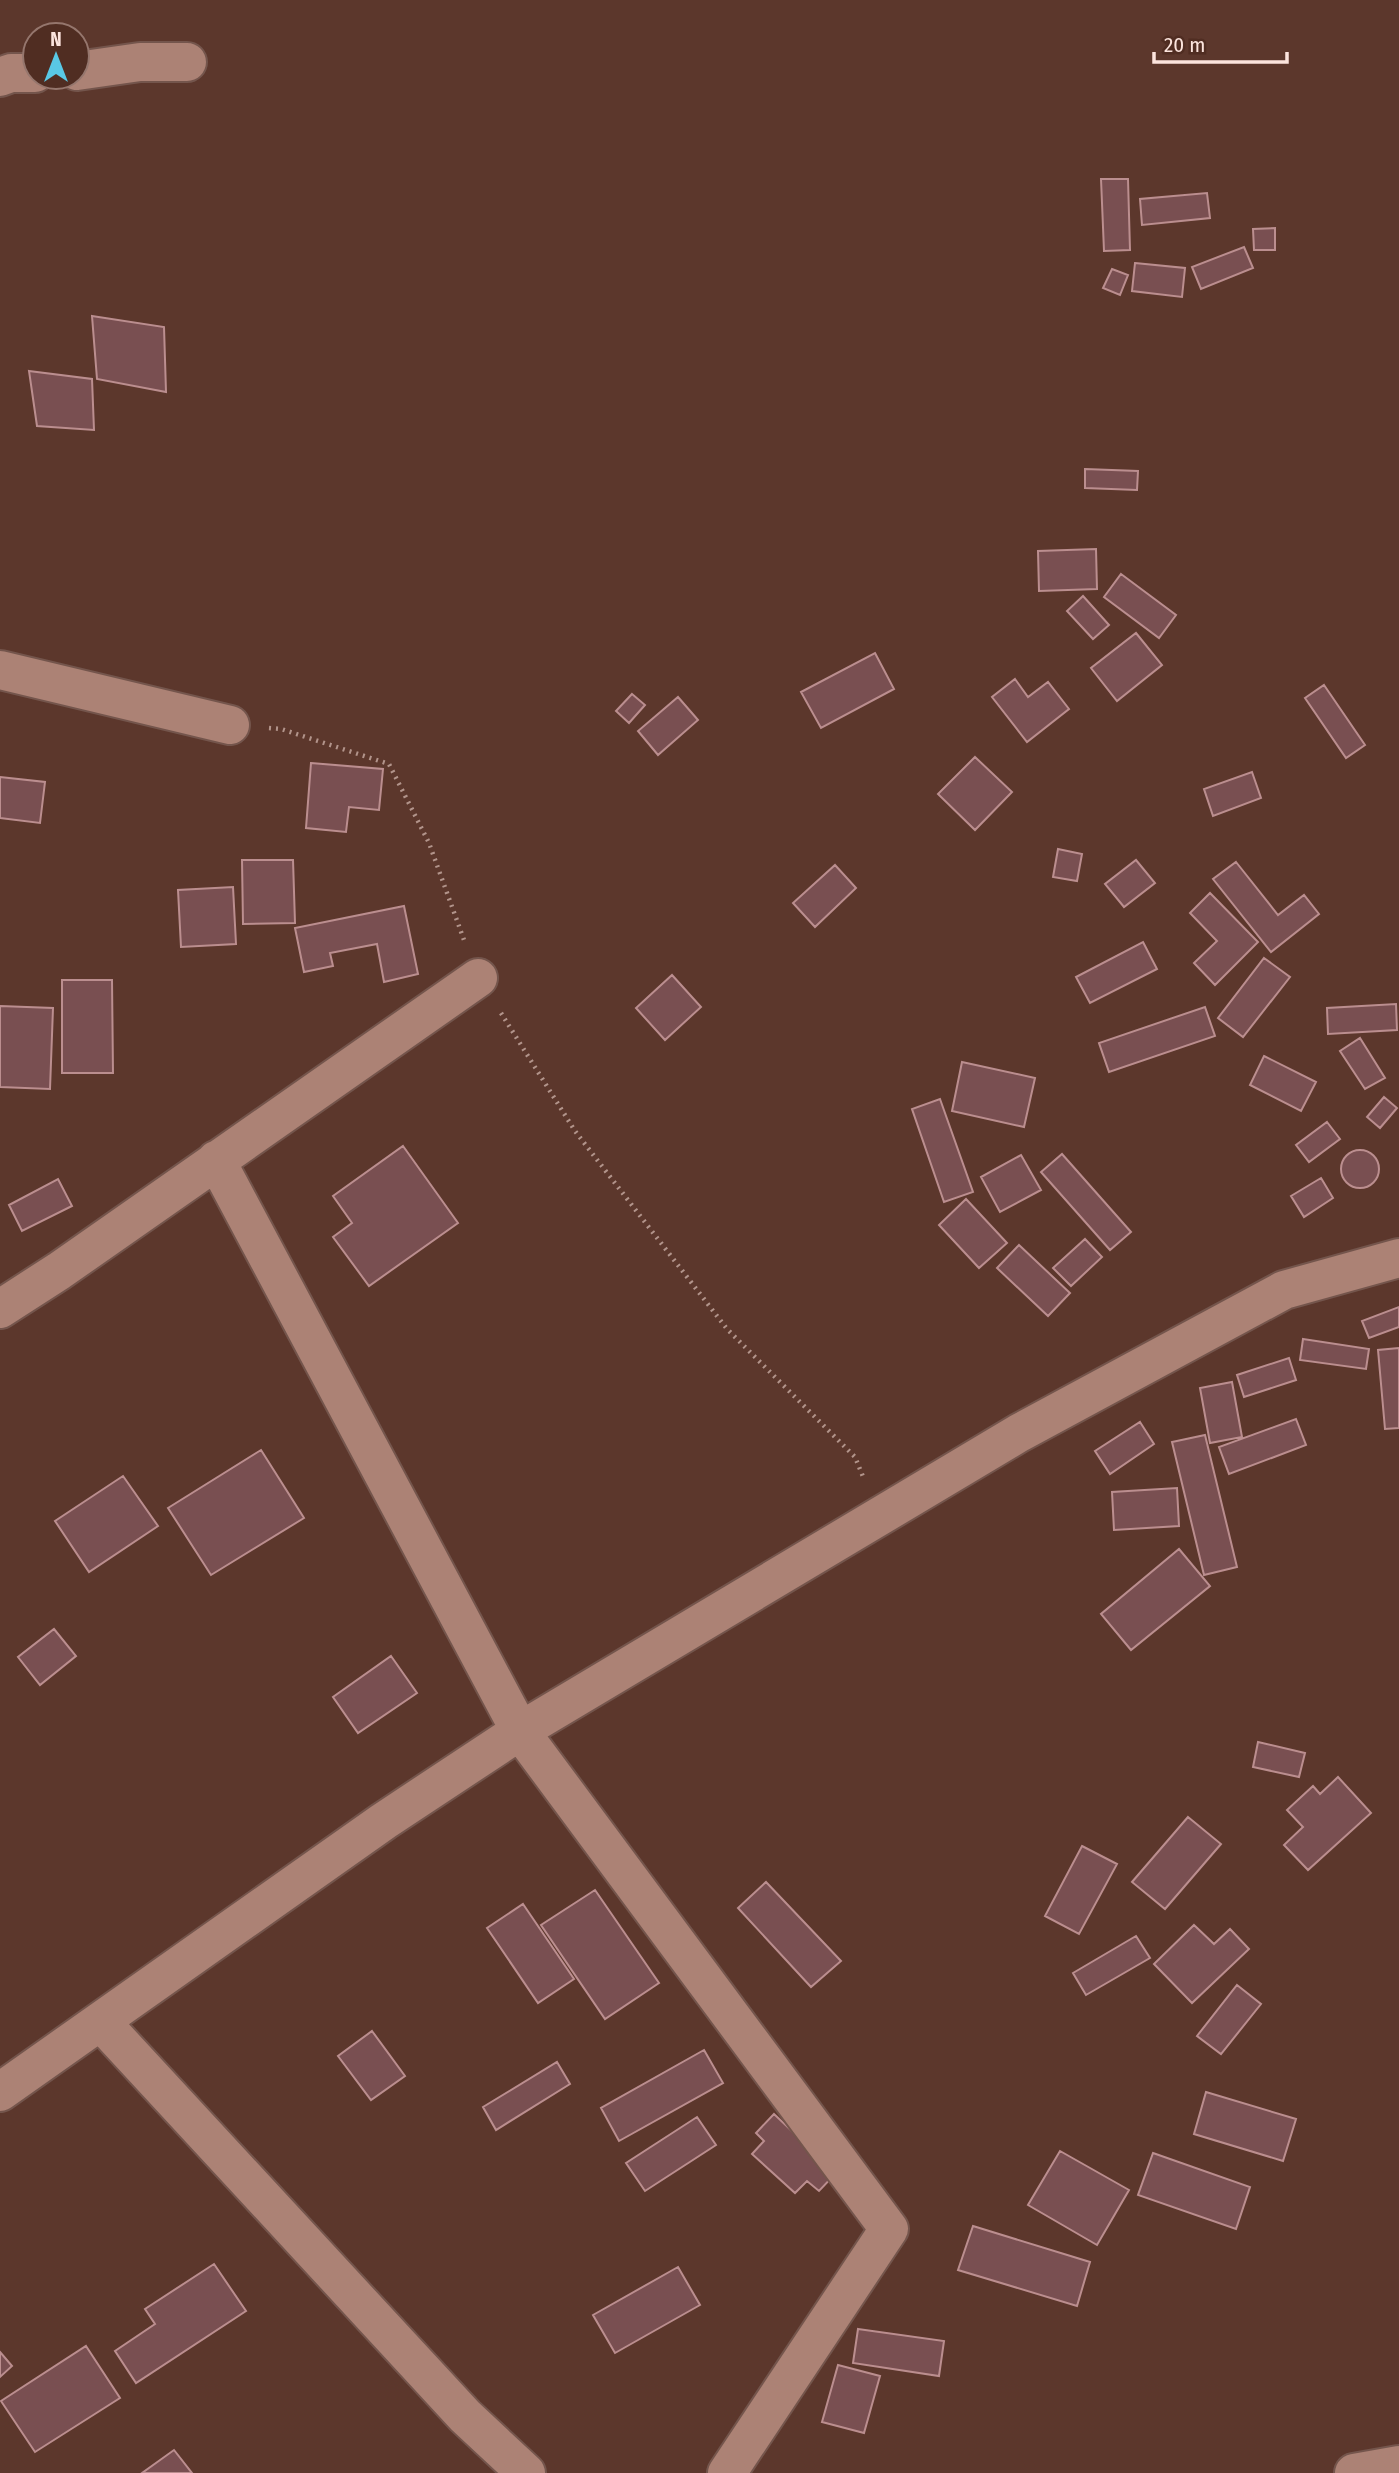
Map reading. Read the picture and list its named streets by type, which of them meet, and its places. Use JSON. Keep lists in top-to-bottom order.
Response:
{
  "scale_bar": "20 m",
  "north": "top"
}
